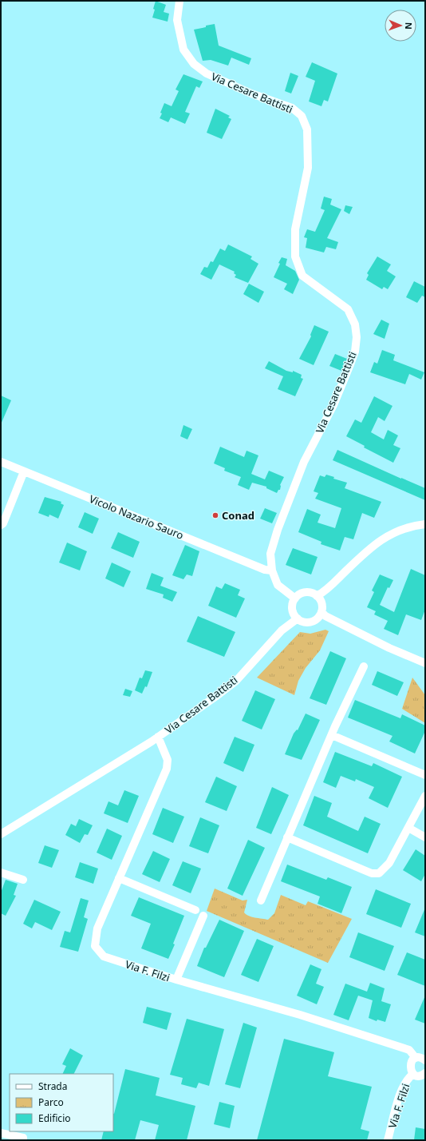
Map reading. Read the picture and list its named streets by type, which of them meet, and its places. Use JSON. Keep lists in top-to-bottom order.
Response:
{
  "streets": {
    "street": ["Via Cesare Battisti", "Vicolo Nazario Sauro", "Via F. Filzi"]
  },
  "crossings": [
    ["Via Cesare Battisti", "Vicolo Nazario Sauro"],
    ["Via Cesare Battisti", "Via F. Filzi"]
  ],
  "places": ["Conad"],
  "legend": ["Strada", "Parco", "Edificio"],
  "north": "right"
}
